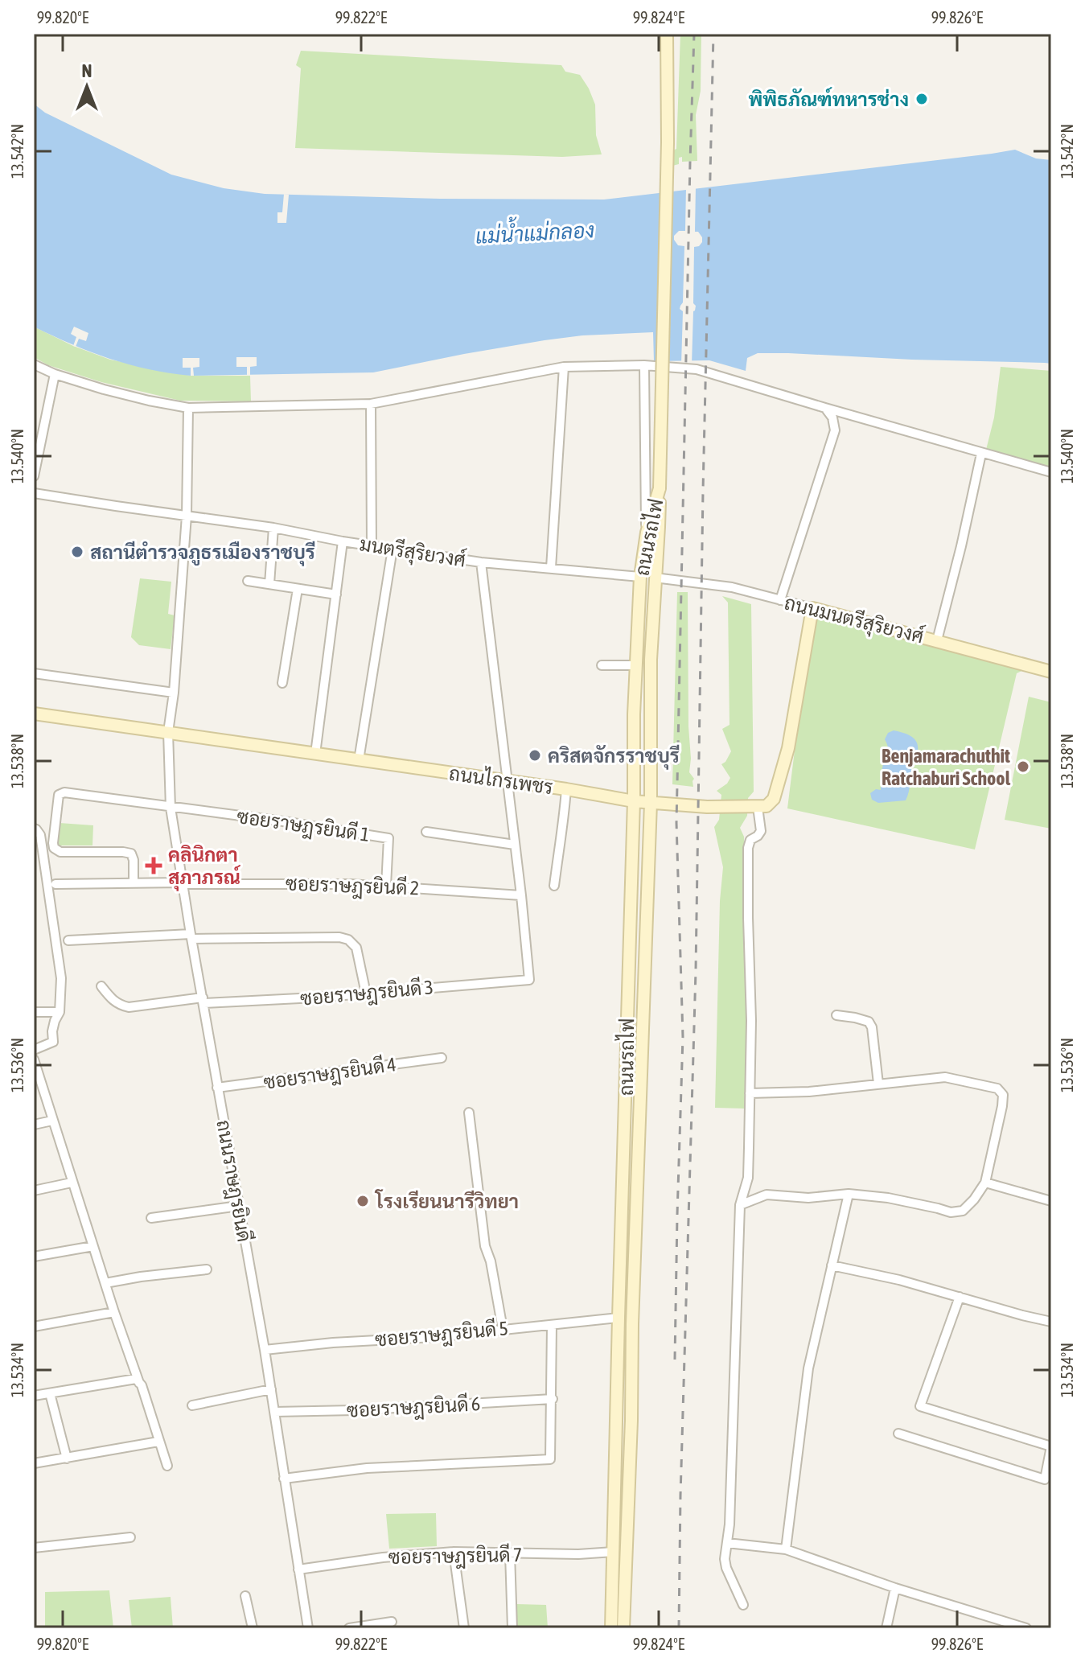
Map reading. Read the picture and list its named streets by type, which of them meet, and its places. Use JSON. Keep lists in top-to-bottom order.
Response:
{
  "streets": {
    "main road": ["ถนนรถไฟ", "ถนนมนตรีสุริยวงศ์", "ถนนไกรเพชร"],
    "street": [
      "มนตรีสุริยวงศ์",
      "ซอยราษฎรยินดี 1",
      "ซอยราษฎรยินดี 2",
      "ซอยราษฎรยินดี 3",
      "ซอยราษฎรยินดี 4",
      "ถนนราษฎรยินดี",
      "ซอยราษฎรยินดี 5",
      "ซอยราษฎรยินดี 6",
      "ซอยราษฎรยินดี 7"
    ]
  },
  "crossings": [
    ["ถนนรถไฟ", "มนตรีสุริยวงศ์"],
    ["ถนนรถไฟ", "ถนนมนตรีสุริยวงศ์"],
    ["ถนนรถไฟ", "ถนนไกรเพชร"],
    ["ถนนรถไฟ", "ซอยราษฎรยินดี 5"],
    ["ถนนรถไฟ", "ซอยราษฎรยินดี 7"],
    ["มนตรีสุริยวงศ์", "ถนนราษฎรยินดี"],
    ["ถนนไกรเพชร", "ถนนราษฎรยินดี"],
    ["ซอยราษฎรยินดี 1", "ซอยราษฎรยินดี 2"],
    ["ซอยราษฎรยินดี 1", "ถนนราษฎรยินดี"],
    ["ซอยราษฎรยินดี 2", "ซอยราษฎรยินดี 3"],
    ["ซอยราษฎรยินดี 2", "ถนนราษฎรยินดี"],
    ["ซอยราษฎรยินดี 3", "ถนนราษฎรยินดี"],
    ["ซอยราษฎรยินดี 4", "ถนนราษฎรยินดี"],
    ["ถนนราษฎรยินดี", "ซอยราษฎรยินดี 5"],
    ["ถนนราษฎรยินดี", "ซอยราษฎรยินดี 6"],
    ["ถนนราษฎรยินดี", "ซอยราษฎรยินดี 7"]
  ],
  "water": ["แม่น้ำแม่กลอง"],
  "places": {
    "other": [
      "พิพิธภัณฑ์ทหารช่าง",
      "สถานีตำรวจภูธรเมืองราชบุรี",
      "คริสตจักรราชบุรี",
      "Benjamarachuthit Ratchaburi School",
      "โรงเรียนนารีวิทยา"
    ],
    "health": ["คลินิกตา สุภาภรณ์"]
  },
  "north": "top",
  "coordinates": [
    "99.820°E",
    "99.822°E",
    "99.824°E",
    "99.826°E",
    "13.542°N",
    "13.540°N",
    "13.538°N",
    "13.536°N",
    "13.534°N"
  ]
}
